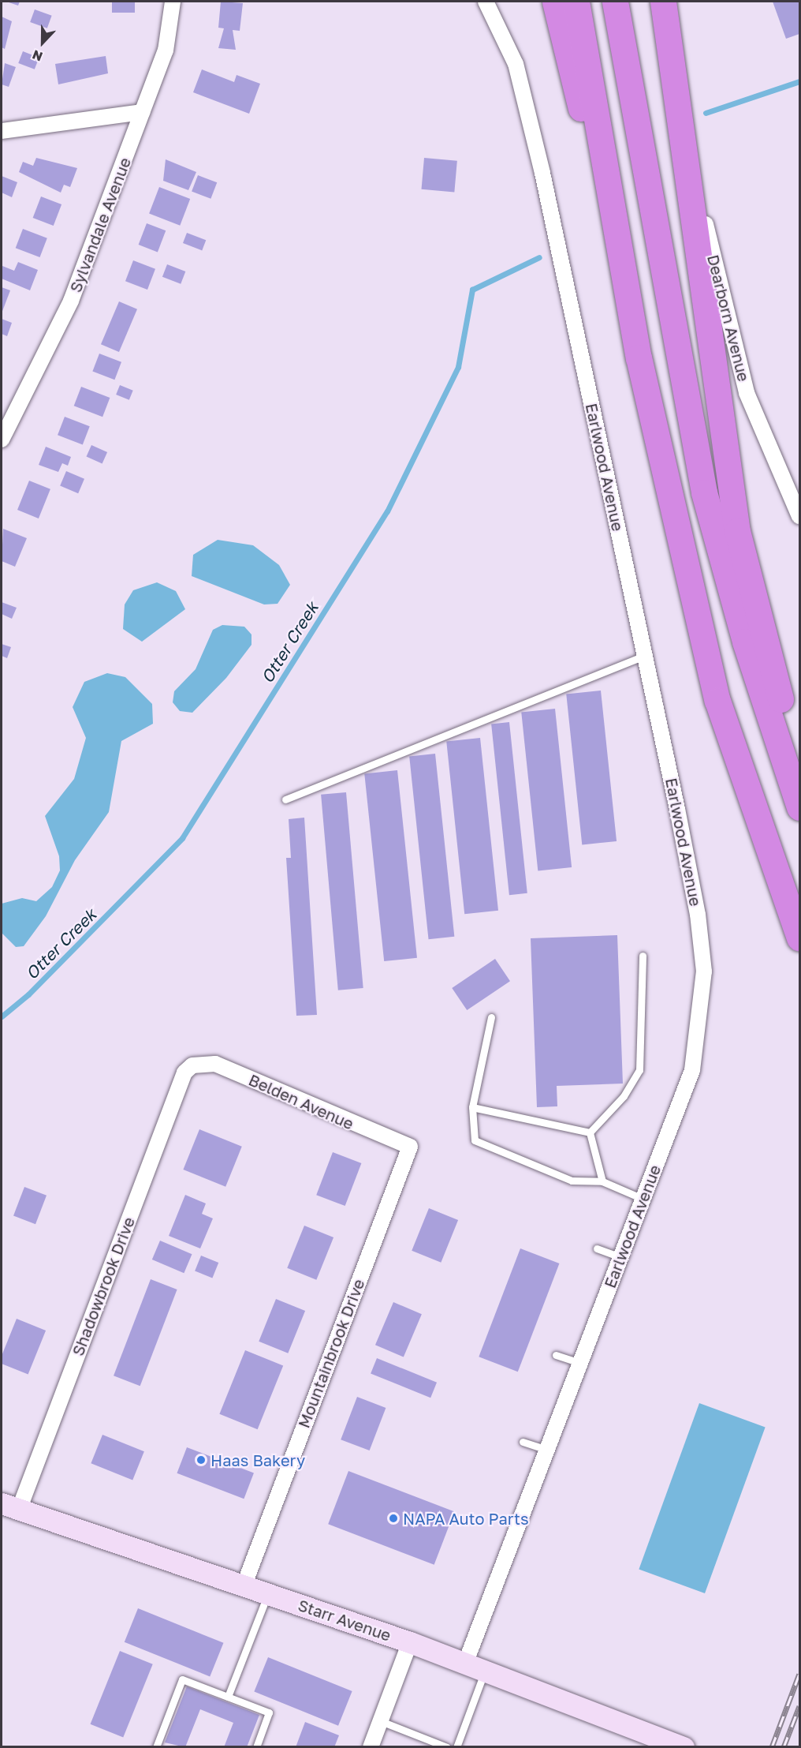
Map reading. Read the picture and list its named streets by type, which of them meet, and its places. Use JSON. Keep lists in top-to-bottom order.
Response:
{
  "streets": {
    "main road": ["Starr Avenue"],
    "street": [
      "Sylvandale Avenue",
      "Dearborn Avenue",
      "Earlwood Avenue",
      "Belden Avenue",
      "Shadowbrook Drive",
      "Mountainbrook Drive"
    ]
  },
  "crossings": [
    ["Earlwood Avenue", "Starr Avenue"],
    ["Belden Avenue", "Shadowbrook Drive"],
    ["Belden Avenue", "Mountainbrook Drive"],
    ["Shadowbrook Drive", "Starr Avenue"],
    ["Mountainbrook Drive", "Starr Avenue"]
  ],
  "water": ["Otter Creek"],
  "places": ["Haas Bakery", "NAPA Auto Parts"],
  "north": "bottom"
}
